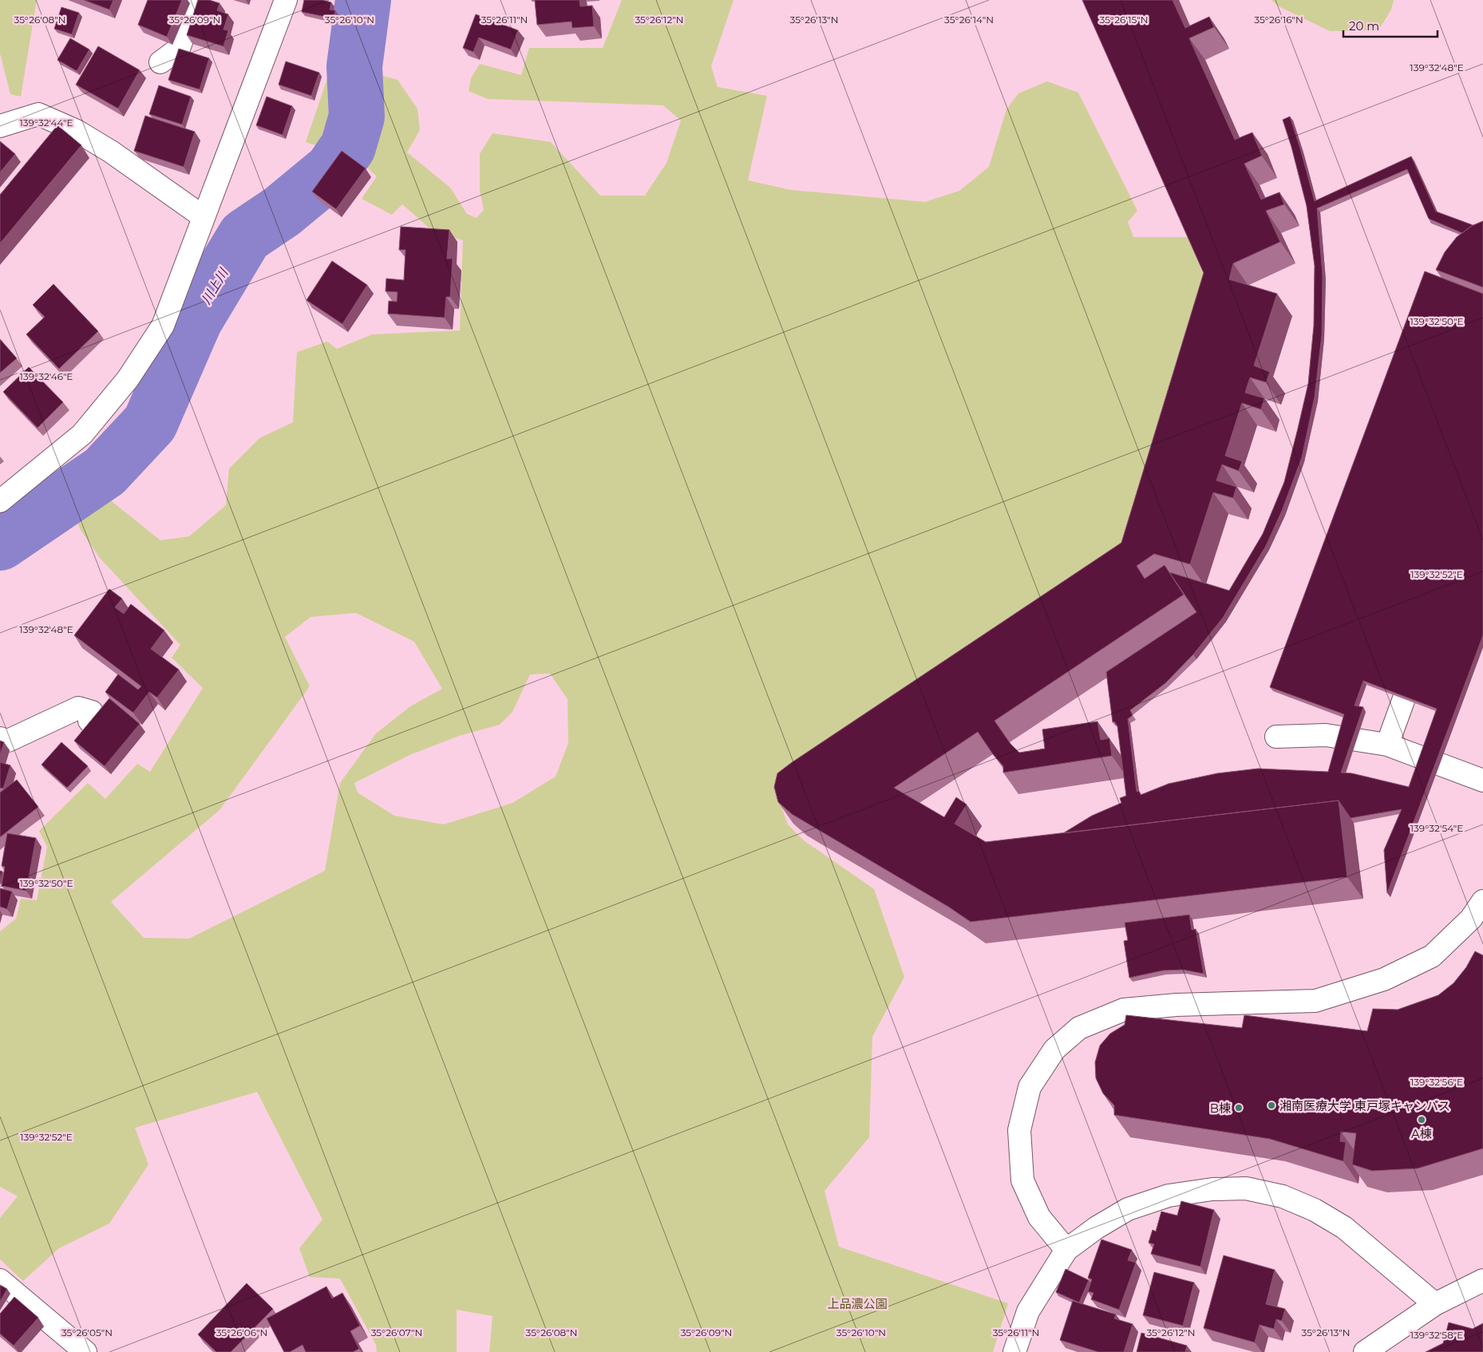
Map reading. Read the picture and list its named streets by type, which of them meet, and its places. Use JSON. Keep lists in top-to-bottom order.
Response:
{
  "water": ["川上川"],
  "parks": ["上品濃公園"],
  "places": ["湘南医療大学 東戸塚キャンパス", "B棟", "A棟"],
  "scale_bar": "20 m",
  "coordinates": [
    "35°26'16\"N",
    "35°26'08\"N",
    "35°26'09\"N",
    "35°26'10\"N",
    "35°26'11\"N",
    "35°26'12\"N",
    "35°26'13\"N",
    "35°26'14\"N",
    "35°26'15\"N",
    "139°32'48\"E",
    "139°32'44\"E",
    "139°32'50\"E",
    "139°32'46\"E",
    "139°32'52\"E",
    "139°32'54\"E",
    "139°32'56\"E",
    "35°26'05\"N",
    "35°26'06\"N",
    "35°26'07\"N",
    "139°32'58\"E"
  ]
}
